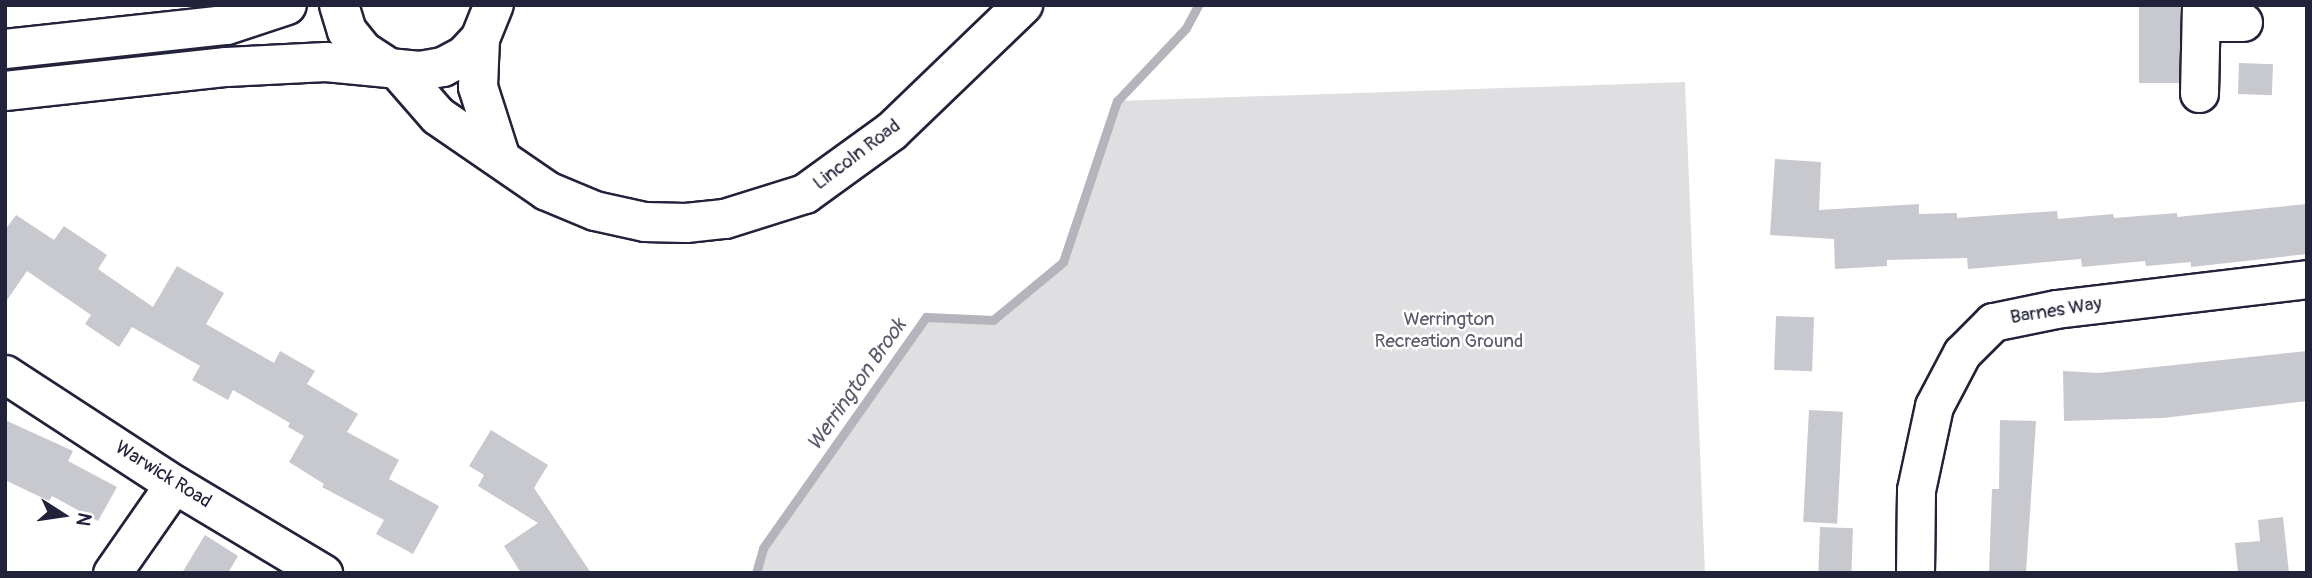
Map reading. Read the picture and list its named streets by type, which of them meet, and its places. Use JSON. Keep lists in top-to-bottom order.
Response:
{
  "streets": {
    "main road": ["Lincoln Road"],
    "street": ["Barnes Way", "Warwick Road"]
  },
  "water": ["Werrington Brook"],
  "parks": ["Werrington Recreation Ground"],
  "north": "right"
}
